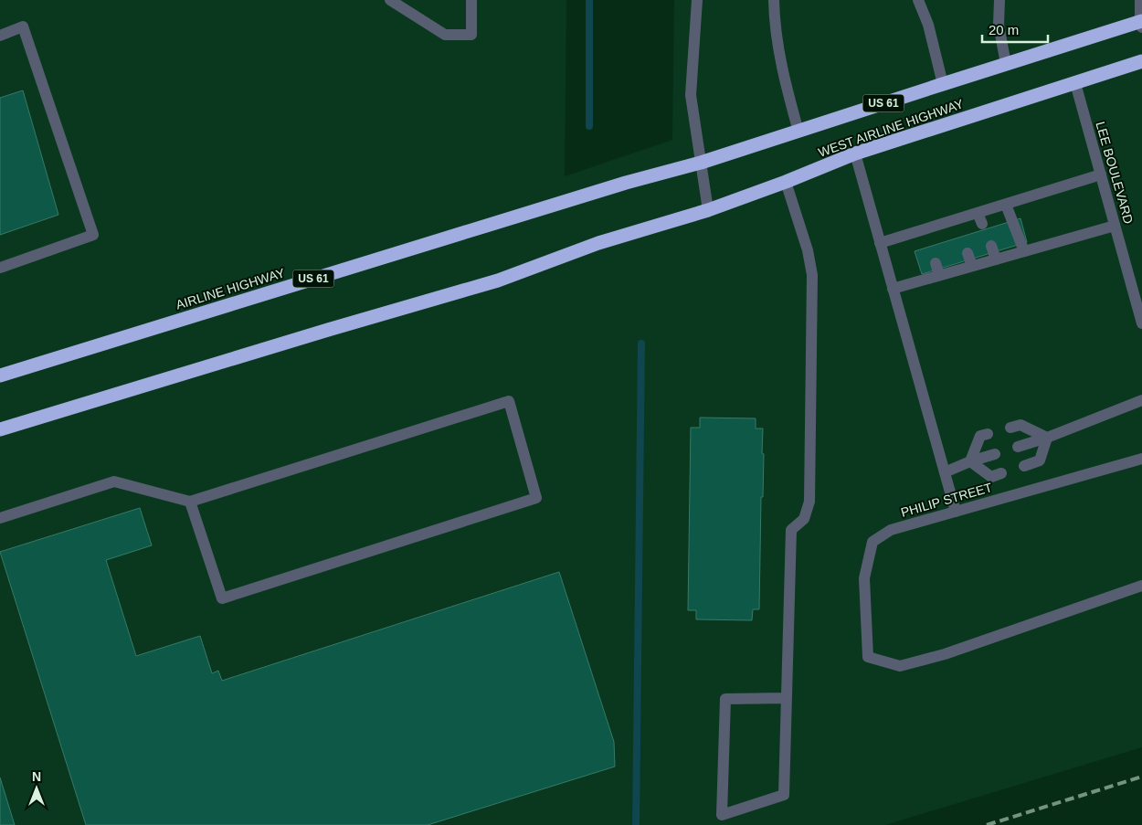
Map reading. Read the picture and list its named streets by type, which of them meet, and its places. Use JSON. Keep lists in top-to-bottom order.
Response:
{
  "streets": {
    "highway": ["US 61", "WEST AIRLINE HIGHWAY", "AIRLINE HIGHWAY"],
    "street": ["LEE BOULEVARD", "PHILIP STREET"]
  },
  "crossings": [
    ["WEST AIRLINE HIGHWAY", "LEE BOULEVARD"],
    ["WEST AIRLINE HIGHWAY", "AIRLINE HIGHWAY"]
  ],
  "scale_bar": "20 m",
  "north": "top"
}
